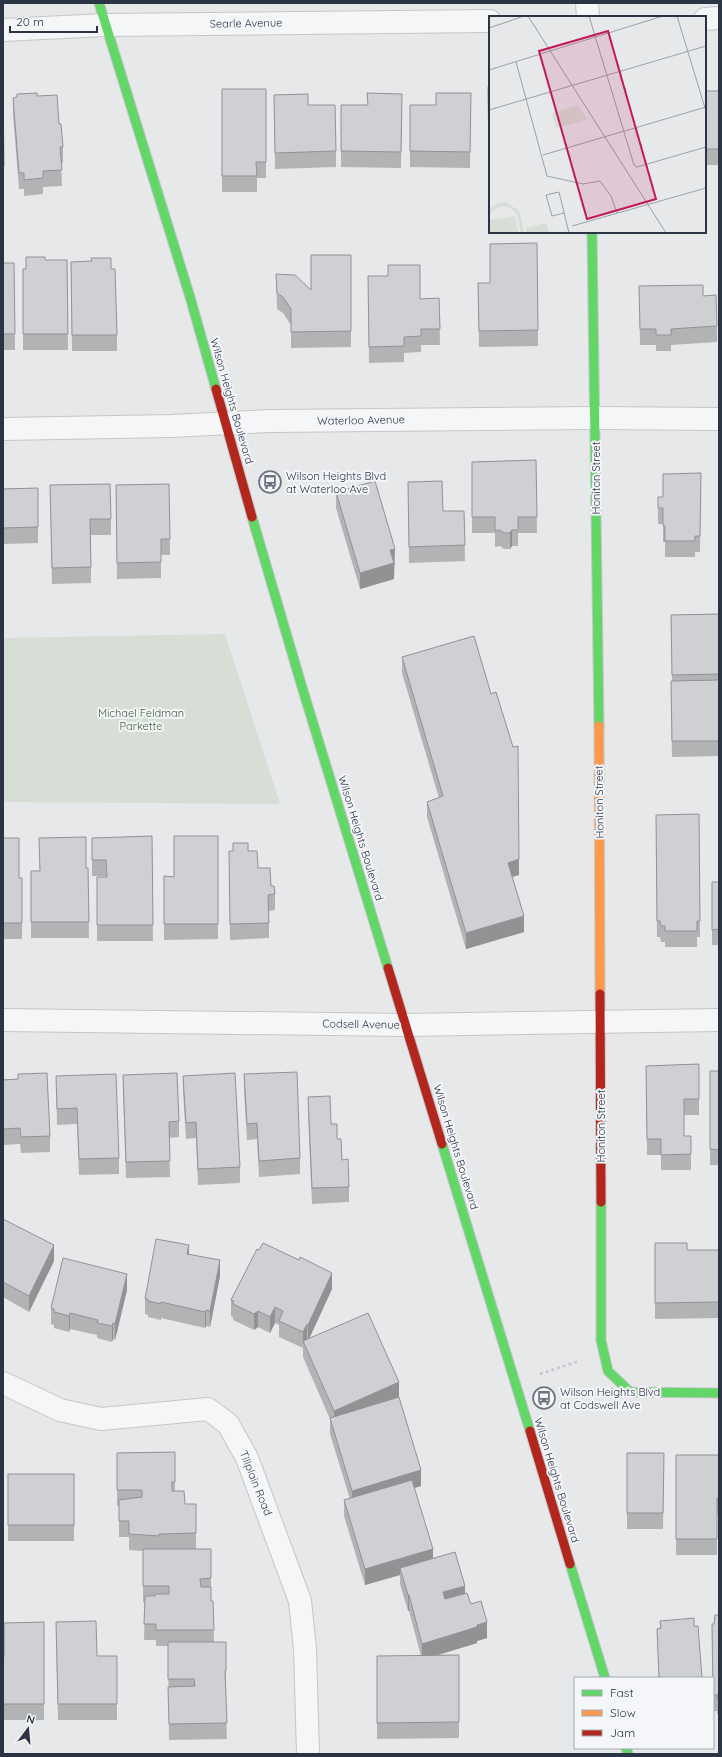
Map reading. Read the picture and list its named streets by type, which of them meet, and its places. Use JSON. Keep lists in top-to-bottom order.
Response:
{
  "streets": {
    "street": [
      "Searle Avenue",
      "Wilson Heights Boulevard",
      "Waterloo Avenue",
      "Honiton Street",
      "Codsell Avenue",
      "Tillplain Road"
    ]
  },
  "crossings": [
    ["Searle Avenue", "Wilson Heights Boulevard"],
    ["Wilson Heights Boulevard", "Waterloo Avenue"],
    ["Wilson Heights Boulevard", "Codsell Avenue"],
    ["Waterloo Avenue", "Honiton Street"],
    ["Honiton Street", "Codsell Avenue"]
  ],
  "parks": ["Michael Feldman Parkette"],
  "places": {
    "bus stop": ["Wilson Heights Blvd at Waterloo Ave", "Wilson Heights Blvd at Codswell Ave"]
  },
  "legend": ["Fast", "Slow", "Jam"],
  "scale_bar": "20 m",
  "north": "top"
}
